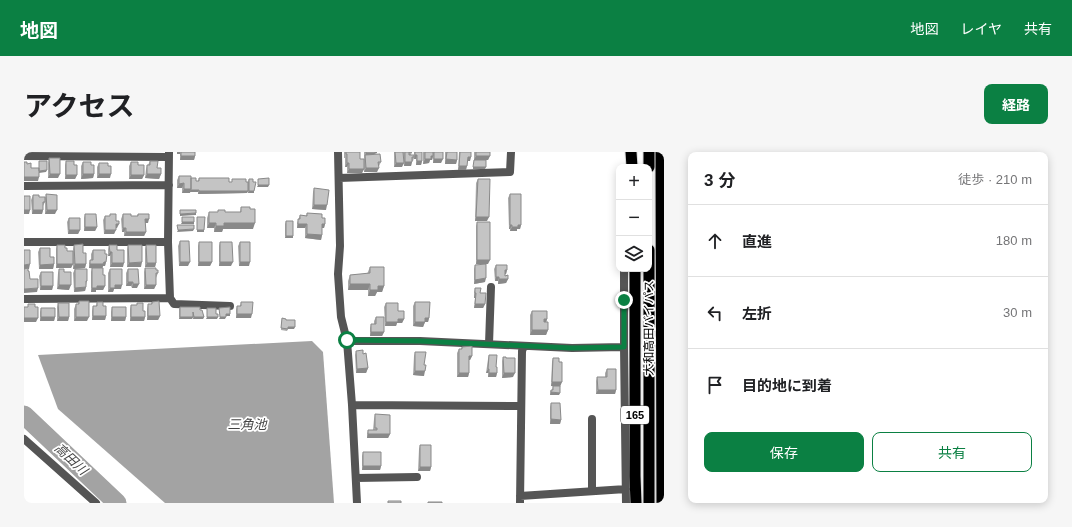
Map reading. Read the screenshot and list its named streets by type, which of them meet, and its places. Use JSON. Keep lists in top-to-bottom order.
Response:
{
  "streets": {
    "highway": ["大和高田バイパス", "165"]
  },
  "water": ["三角池", "高田川"],
  "page": {
    "header": "地図",
    "nav": ["地図", "レイヤ", "共有"],
    "title": "アクセス",
    "buttons": [
      "経路",
      ["保存", "共有"]
    ],
    "heading": ["3 分", "徒歩 · 210 m"],
    "map_buttons": ["+", "−"],
    "list": [
      ["直進", "180 m"],
      ["左折", "30 m"],
      "目的地に到着"
    ]
  }
}
